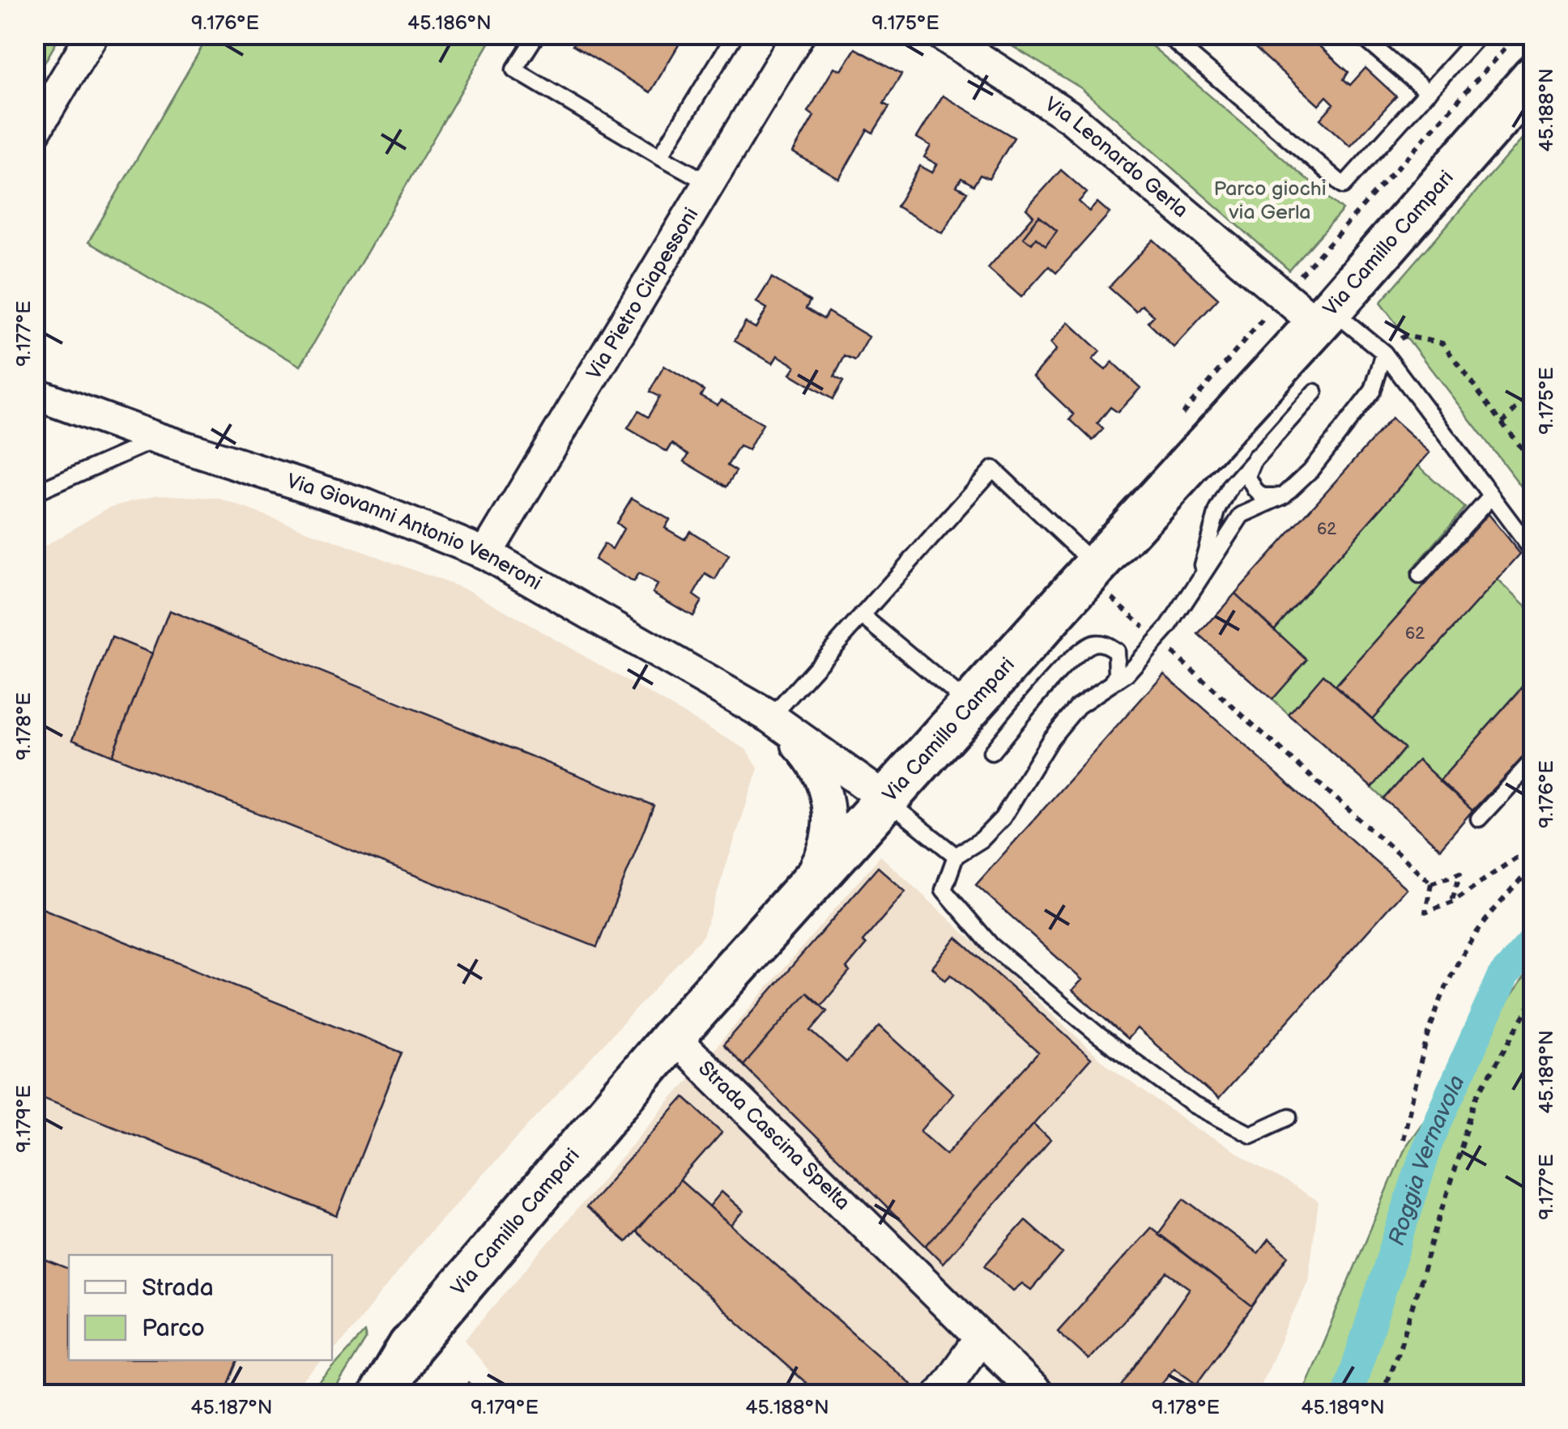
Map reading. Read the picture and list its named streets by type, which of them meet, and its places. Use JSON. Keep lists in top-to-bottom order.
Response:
{
  "streets": {
    "street": [
      "Via Leonardo Gerla",
      "Via Camillo Campari",
      "Via Pietro Ciapessoni",
      "Via Giovanni Antonio Veneroni",
      "Strada Cascina Spelta"
    ]
  },
  "crossings": [
    ["Via Leonardo Gerla", "Via Camillo Campari"],
    ["Via Camillo Campari", "Via Giovanni Antonio Veneroni"],
    ["Via Camillo Campari", "Strada Cascina Spelta"],
    ["Via Pietro Ciapessoni", "Via Giovanni Antonio Veneroni"]
  ],
  "water": ["Roggia Vernavola"],
  "parks": ["Parco giochi via Gerla"],
  "house_numbers": ["62", "62"],
  "legend": ["Strada", "Parco"],
  "coordinates": [
    "9.176°E",
    "45.186°N",
    "9.175°E",
    "45.188°N",
    "9.177°E",
    "9.178°E",
    "45.189°N",
    "9.179°E",
    "45.187°N"
  ]
}
